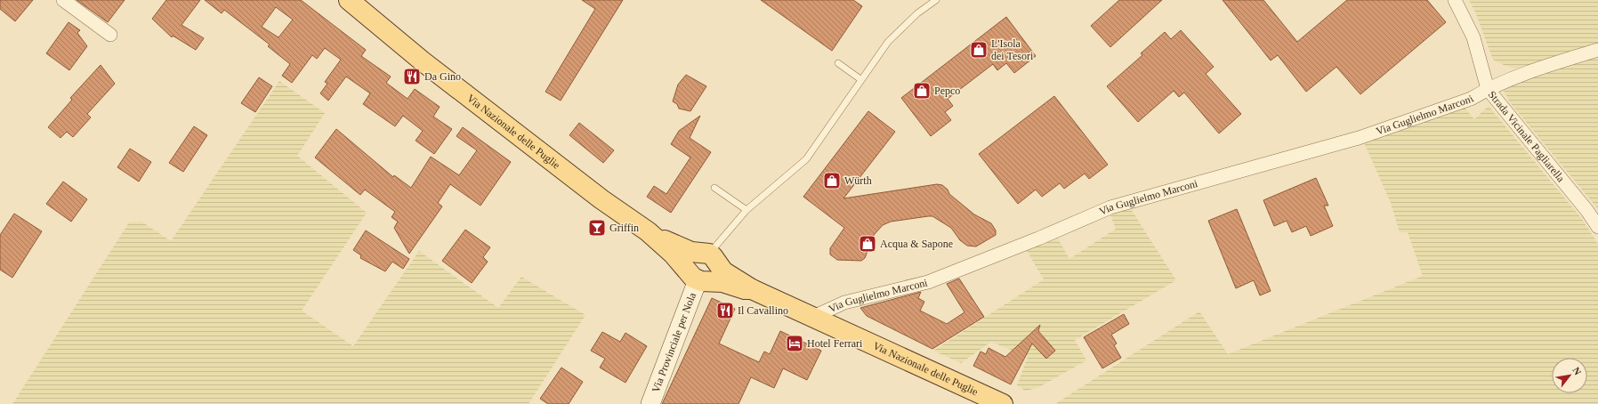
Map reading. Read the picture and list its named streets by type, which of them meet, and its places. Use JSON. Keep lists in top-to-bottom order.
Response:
{
  "streets": {
    "main road": ["Via Nazionale delle Puglie"],
    "street": ["Via Guglielmo Marconi", "Strada Vicinale Pagliarella", "Via Provinciale per Nola"]
  },
  "crossings": [
    ["Via Guglielmo Marconi", "Via Nazionale delle Puglie"],
    ["Via Guglielmo Marconi", "Strada Vicinale Pagliarella"],
    ["Via Nazionale delle Puglie", "Via Provinciale per Nola"]
  ],
  "places": {
    "shop": [
      "L'Isola dei Tesori",
      "Pepco",
      "Würth",
      "Acqua & Sapone"
    ],
    "restaurant": ["Da Gino", "Il Cavallino"],
    "bar": ["Griffin"],
    "hotel": ["Hotel Ferrari"]
  },
  "north": "top right"
}
